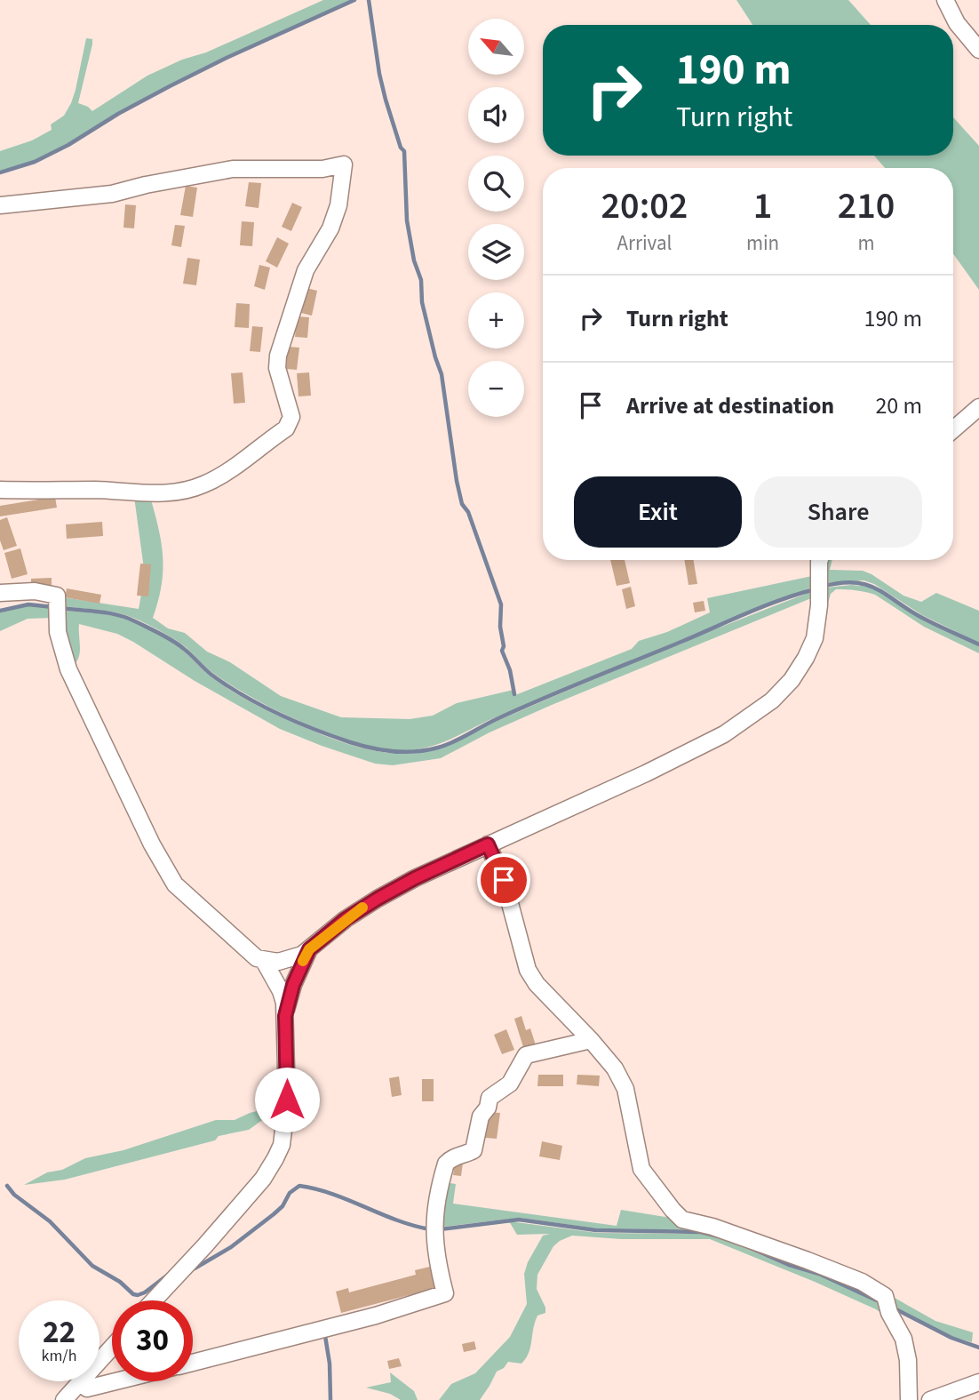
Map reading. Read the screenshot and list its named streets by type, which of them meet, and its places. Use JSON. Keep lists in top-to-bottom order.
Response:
{
  "north": "top left",
  "page": {
    "map_buttons": ["+", "−"],
    "turn": ["190 m", "Turn right"],
    "eta": [
      "20:02",
      "Arrival",
      "1",
      "min",
      "210",
      "m"
    ],
    "list": [
      {
        "name": "Turn right",
        "value": "190 m"
      },
      {
        "name": "Arrive at destination",
        "value": "20 m"
      }
    ],
    "buttons": ["Exit", "Share"],
    "speed": "22 km/h",
    "limit": "30"
  }
}
